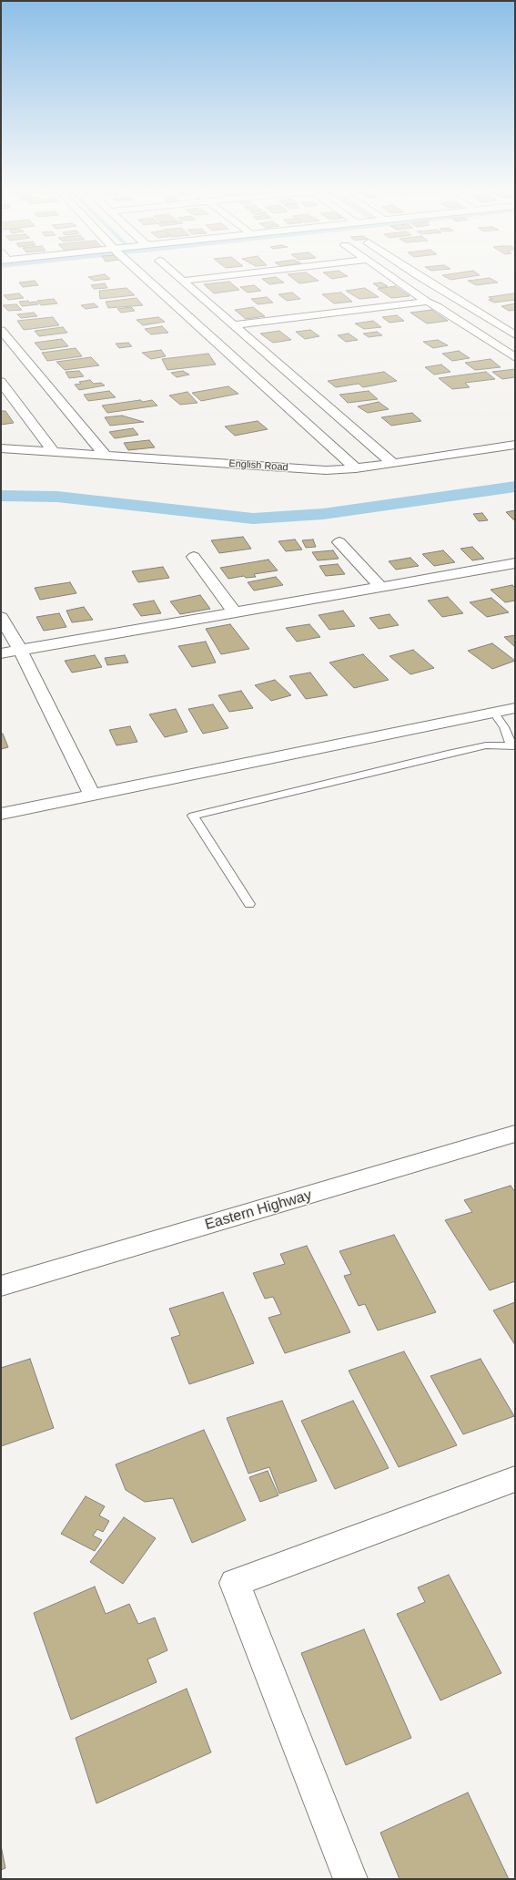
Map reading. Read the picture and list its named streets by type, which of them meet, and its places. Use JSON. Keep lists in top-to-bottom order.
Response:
{
  "streets": {
    "street": ["English Road", "Eastern Highway"]
  }
}
